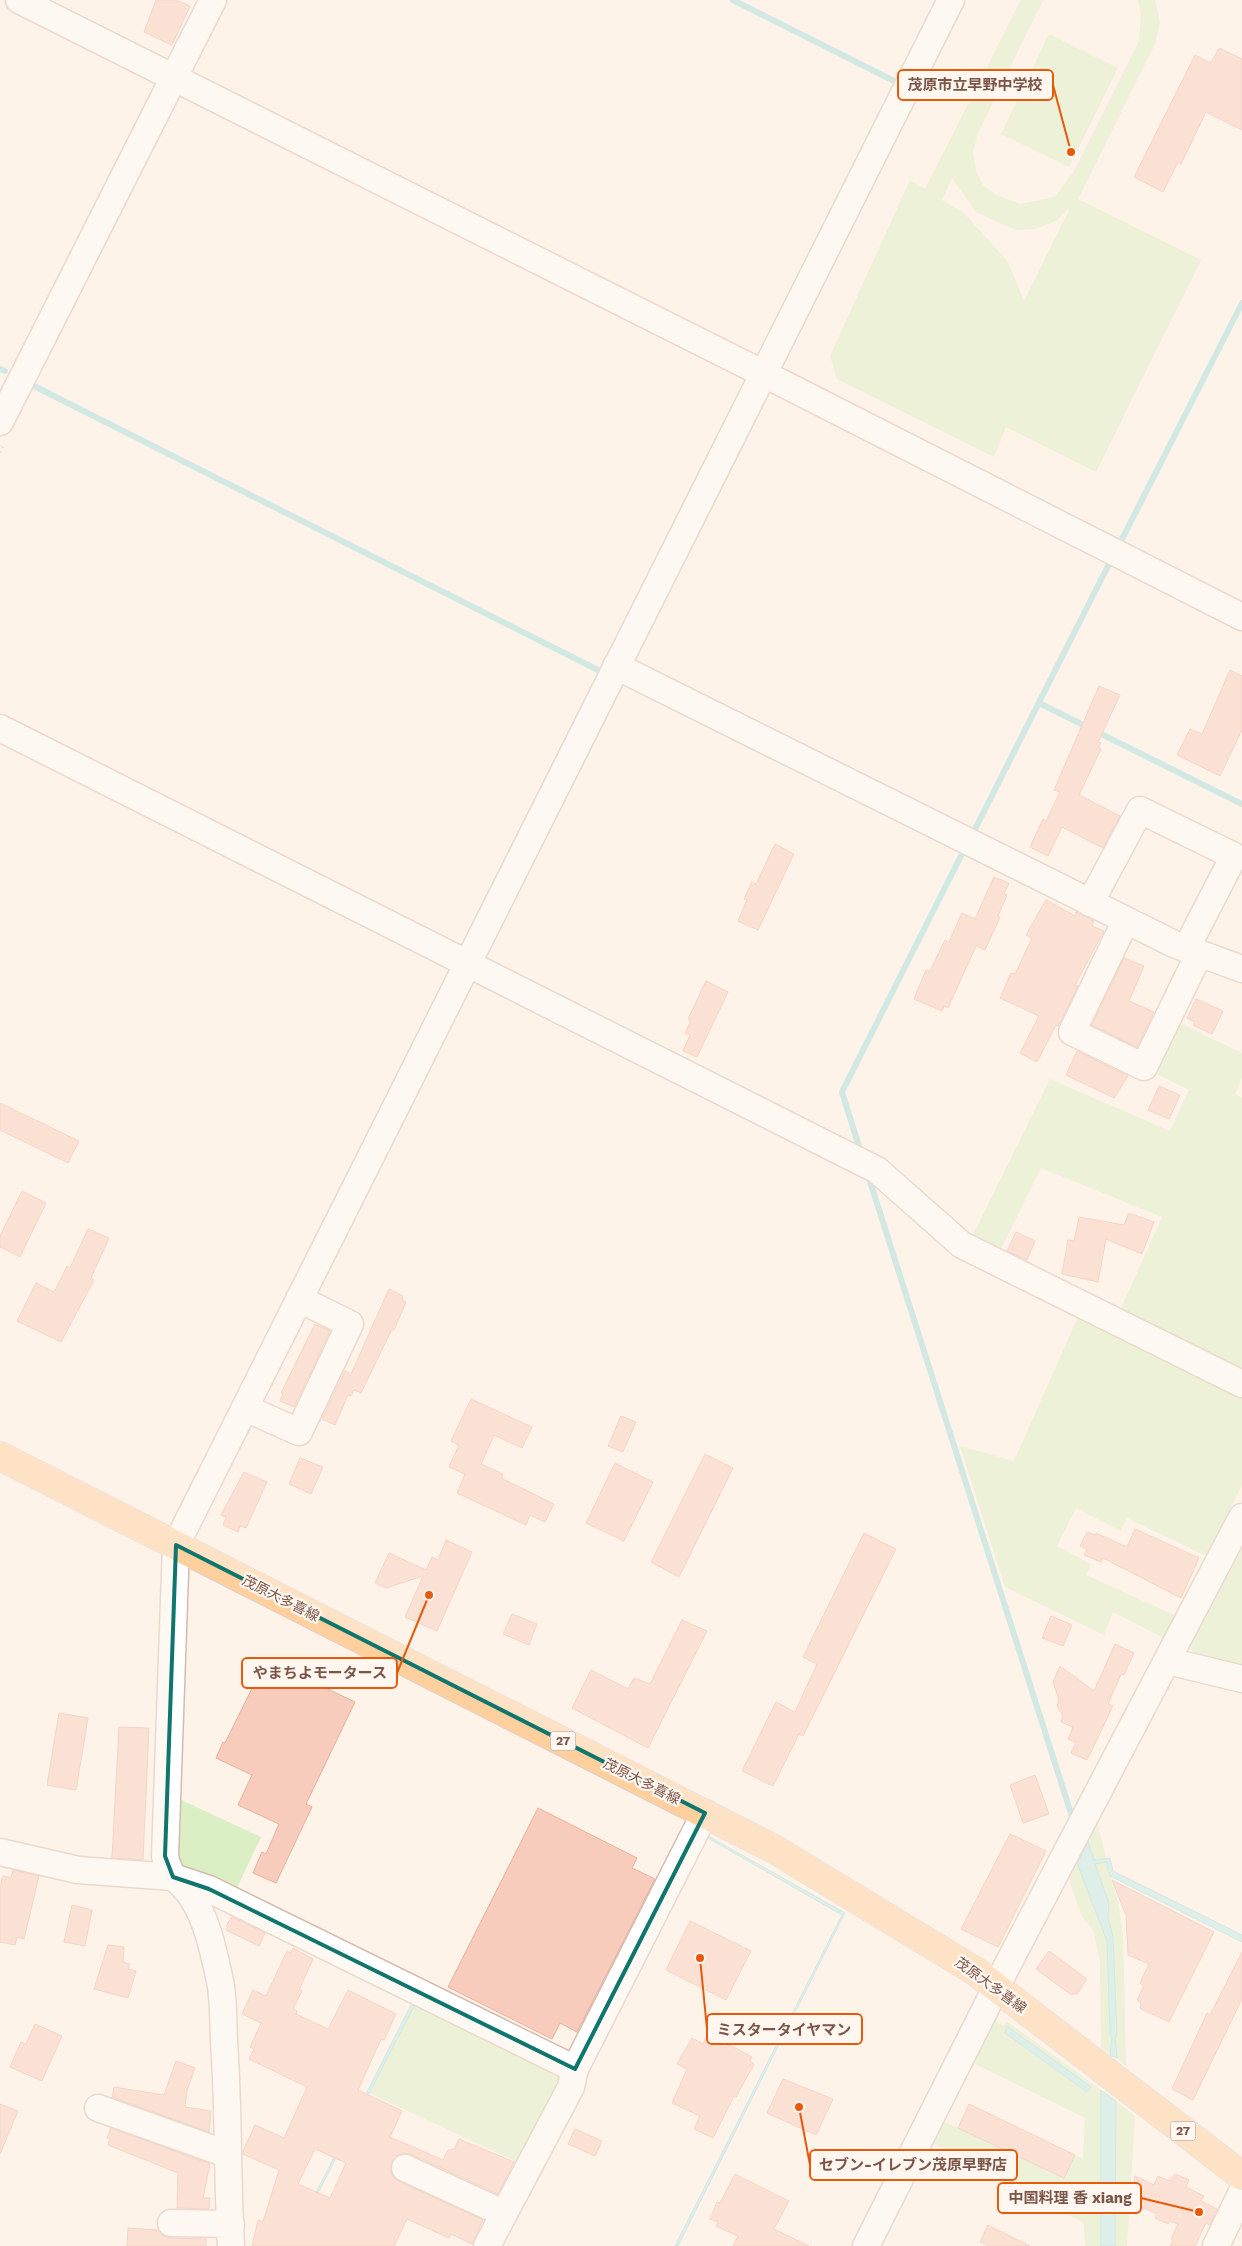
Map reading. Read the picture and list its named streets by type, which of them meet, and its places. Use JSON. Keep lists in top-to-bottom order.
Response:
{
  "streets": {
    "main road": ["茂原大多喜線", "27"]
  },
  "places": [
    "茂原市立早野中学校",
    "やまちよモータース",
    "ミスタータイヤマン",
    "セブン-イレブン茂原早野店",
    "中国料理 香 xiang"
  ]
}
